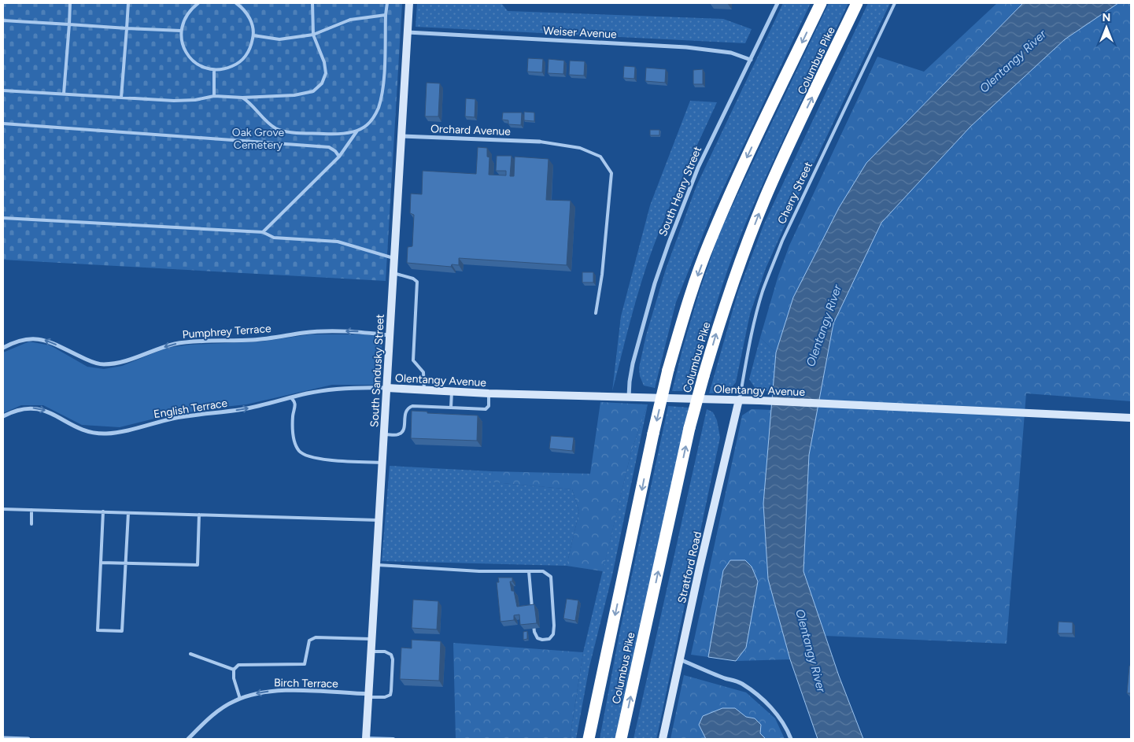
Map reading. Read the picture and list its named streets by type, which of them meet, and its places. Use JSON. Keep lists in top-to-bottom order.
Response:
{
  "streets": {
    "highway": ["Columbus Pike"],
    "street": [
      "Weiser Avenue",
      "Orchard Avenue",
      "South Henry Street",
      "Pumphrey Terrace",
      "South Sandusky Street",
      "Olentangy Avenue",
      "English Terrace",
      "Stratford Road",
      "Birch Terrace"
    ],
    "lane": ["Cherry Street"]
  },
  "crossings": [
    ["Weiser Avenue", "South Henry Street"],
    ["Weiser Avenue", "South Sandusky Street"],
    ["Orchard Avenue", "South Sandusky Street"],
    ["South Henry Street", "Olentangy Avenue"],
    ["Cherry Street", "Olentangy Avenue"],
    ["Cherry Street", "Stratford Road"],
    ["Pumphrey Terrace", "South Sandusky Street"],
    ["South Sandusky Street", "Olentangy Avenue"],
    ["South Sandusky Street", "English Terrace"],
    ["South Sandusky Street", "Birch Terrace"],
    ["Olentangy Avenue", "English Terrace"],
    ["Olentangy Avenue", "Stratford Road"]
  ],
  "one_way": ["Pumphrey Terrace", "English Terrace", "Birch Terrace"],
  "water": ["Olentangy River"],
  "parks": ["Oak Grove Cemetery"],
  "north": "top"
}
